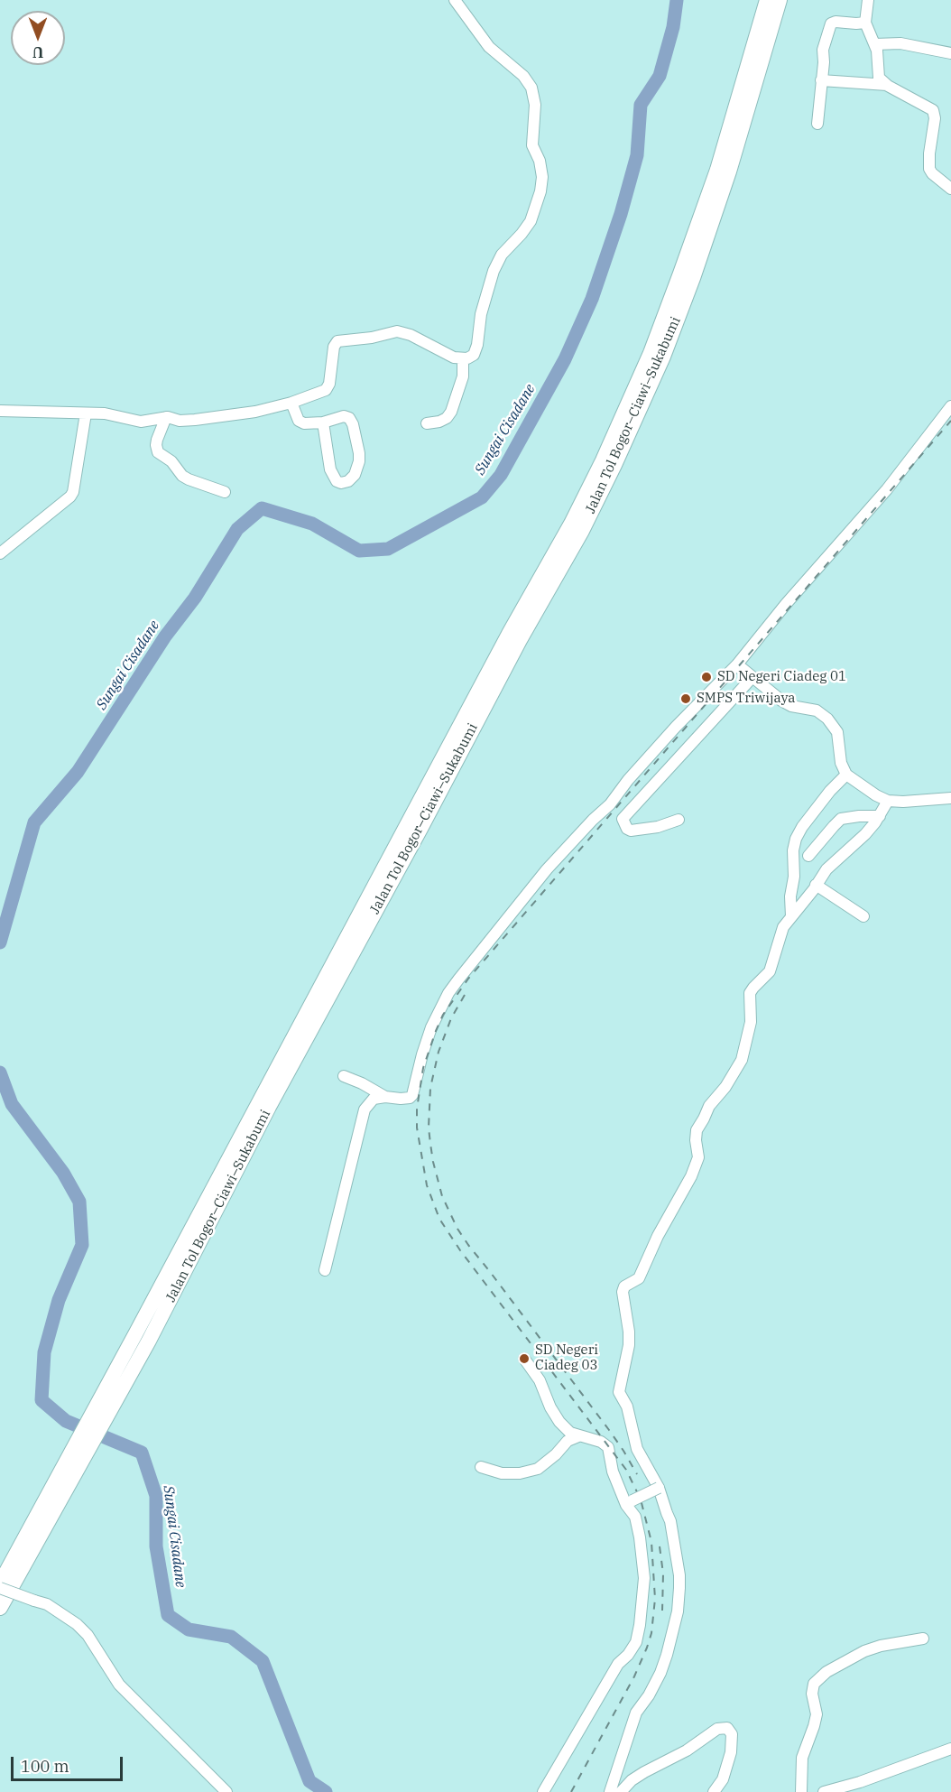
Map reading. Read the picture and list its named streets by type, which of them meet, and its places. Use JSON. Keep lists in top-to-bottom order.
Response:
{
  "streets": {
    "highway": ["Jalan Tol Bogor–Ciawi–Sukabumi"]
  },
  "water": ["Sungai Cisadane"],
  "places": ["SD Negeri Ciadeg 01", "SMPS Triwijaya", "SD Negeri Ciadeg 03"],
  "scale_bar": "100 m",
  "north": "bottom"
}
